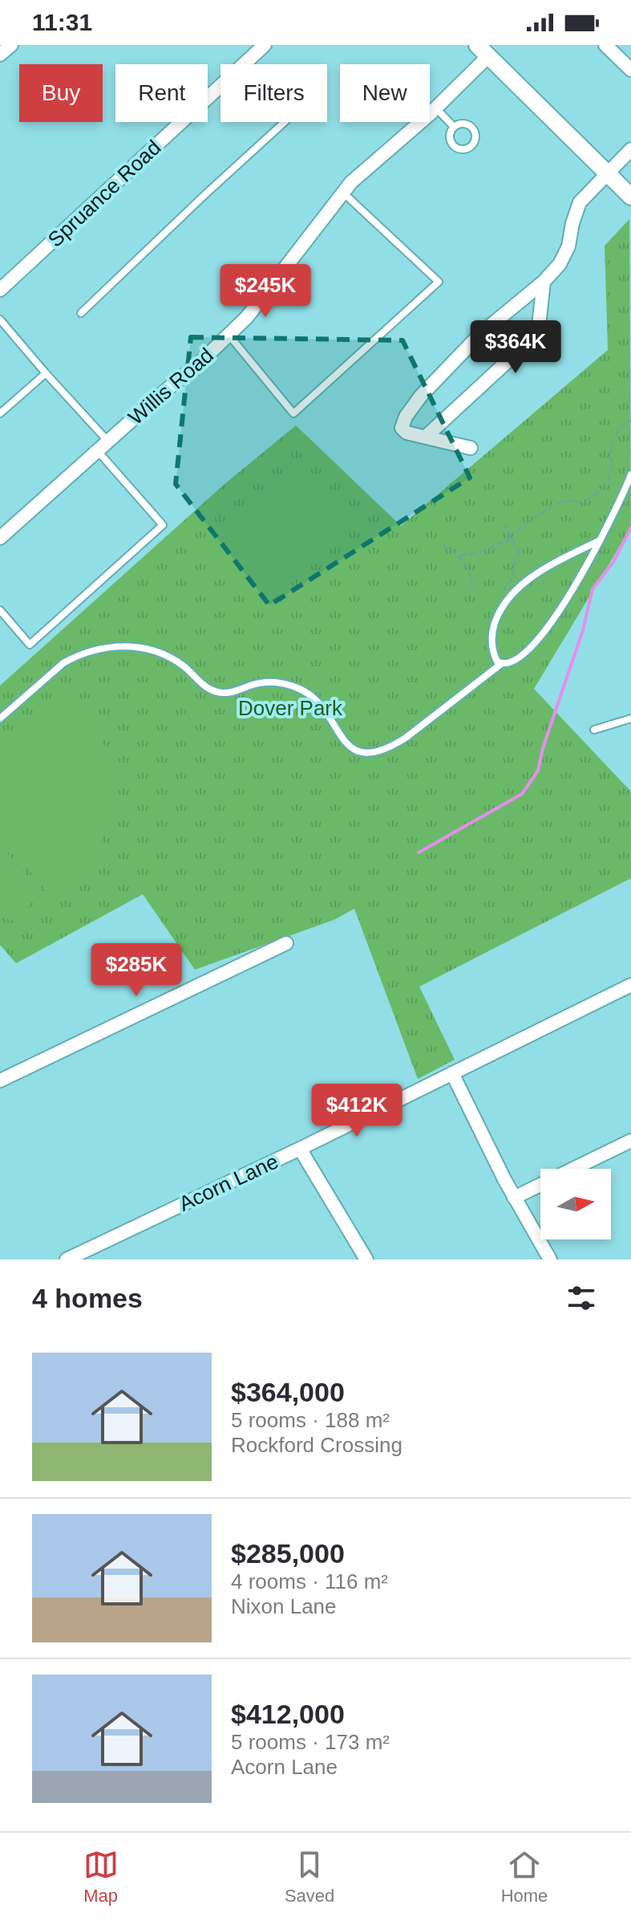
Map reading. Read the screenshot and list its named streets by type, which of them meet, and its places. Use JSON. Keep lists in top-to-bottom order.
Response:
{
  "streets": {
    "street": ["Spruance Road", "Willis Road", "Acorn Lane"]
  },
  "parks": ["Dover Park"],
  "north": "right",
  "page": {
    "status": "11:31",
    "chip": [
      "Buy",
      "Rent",
      "Filters",
      "New"
    ],
    "price": [
      "$245K",
      "$364K",
      "$285K",
      "$412K"
    ],
    "heading": "4 homes",
    "list": [
      {
        "name": "$364,000",
        "note": "5 rooms · 188 m² · Rockford Crossing"
      },
      {
        "name": "$285,000",
        "note": "4 rooms · 116 m² · Nixon Lane"
      },
      {
        "name": "$412,000",
        "note": "5 rooms · 173 m² · Acorn Lane"
      }
    ],
    "tabs": ["Map", "Saved", "Home"]
  }
}
